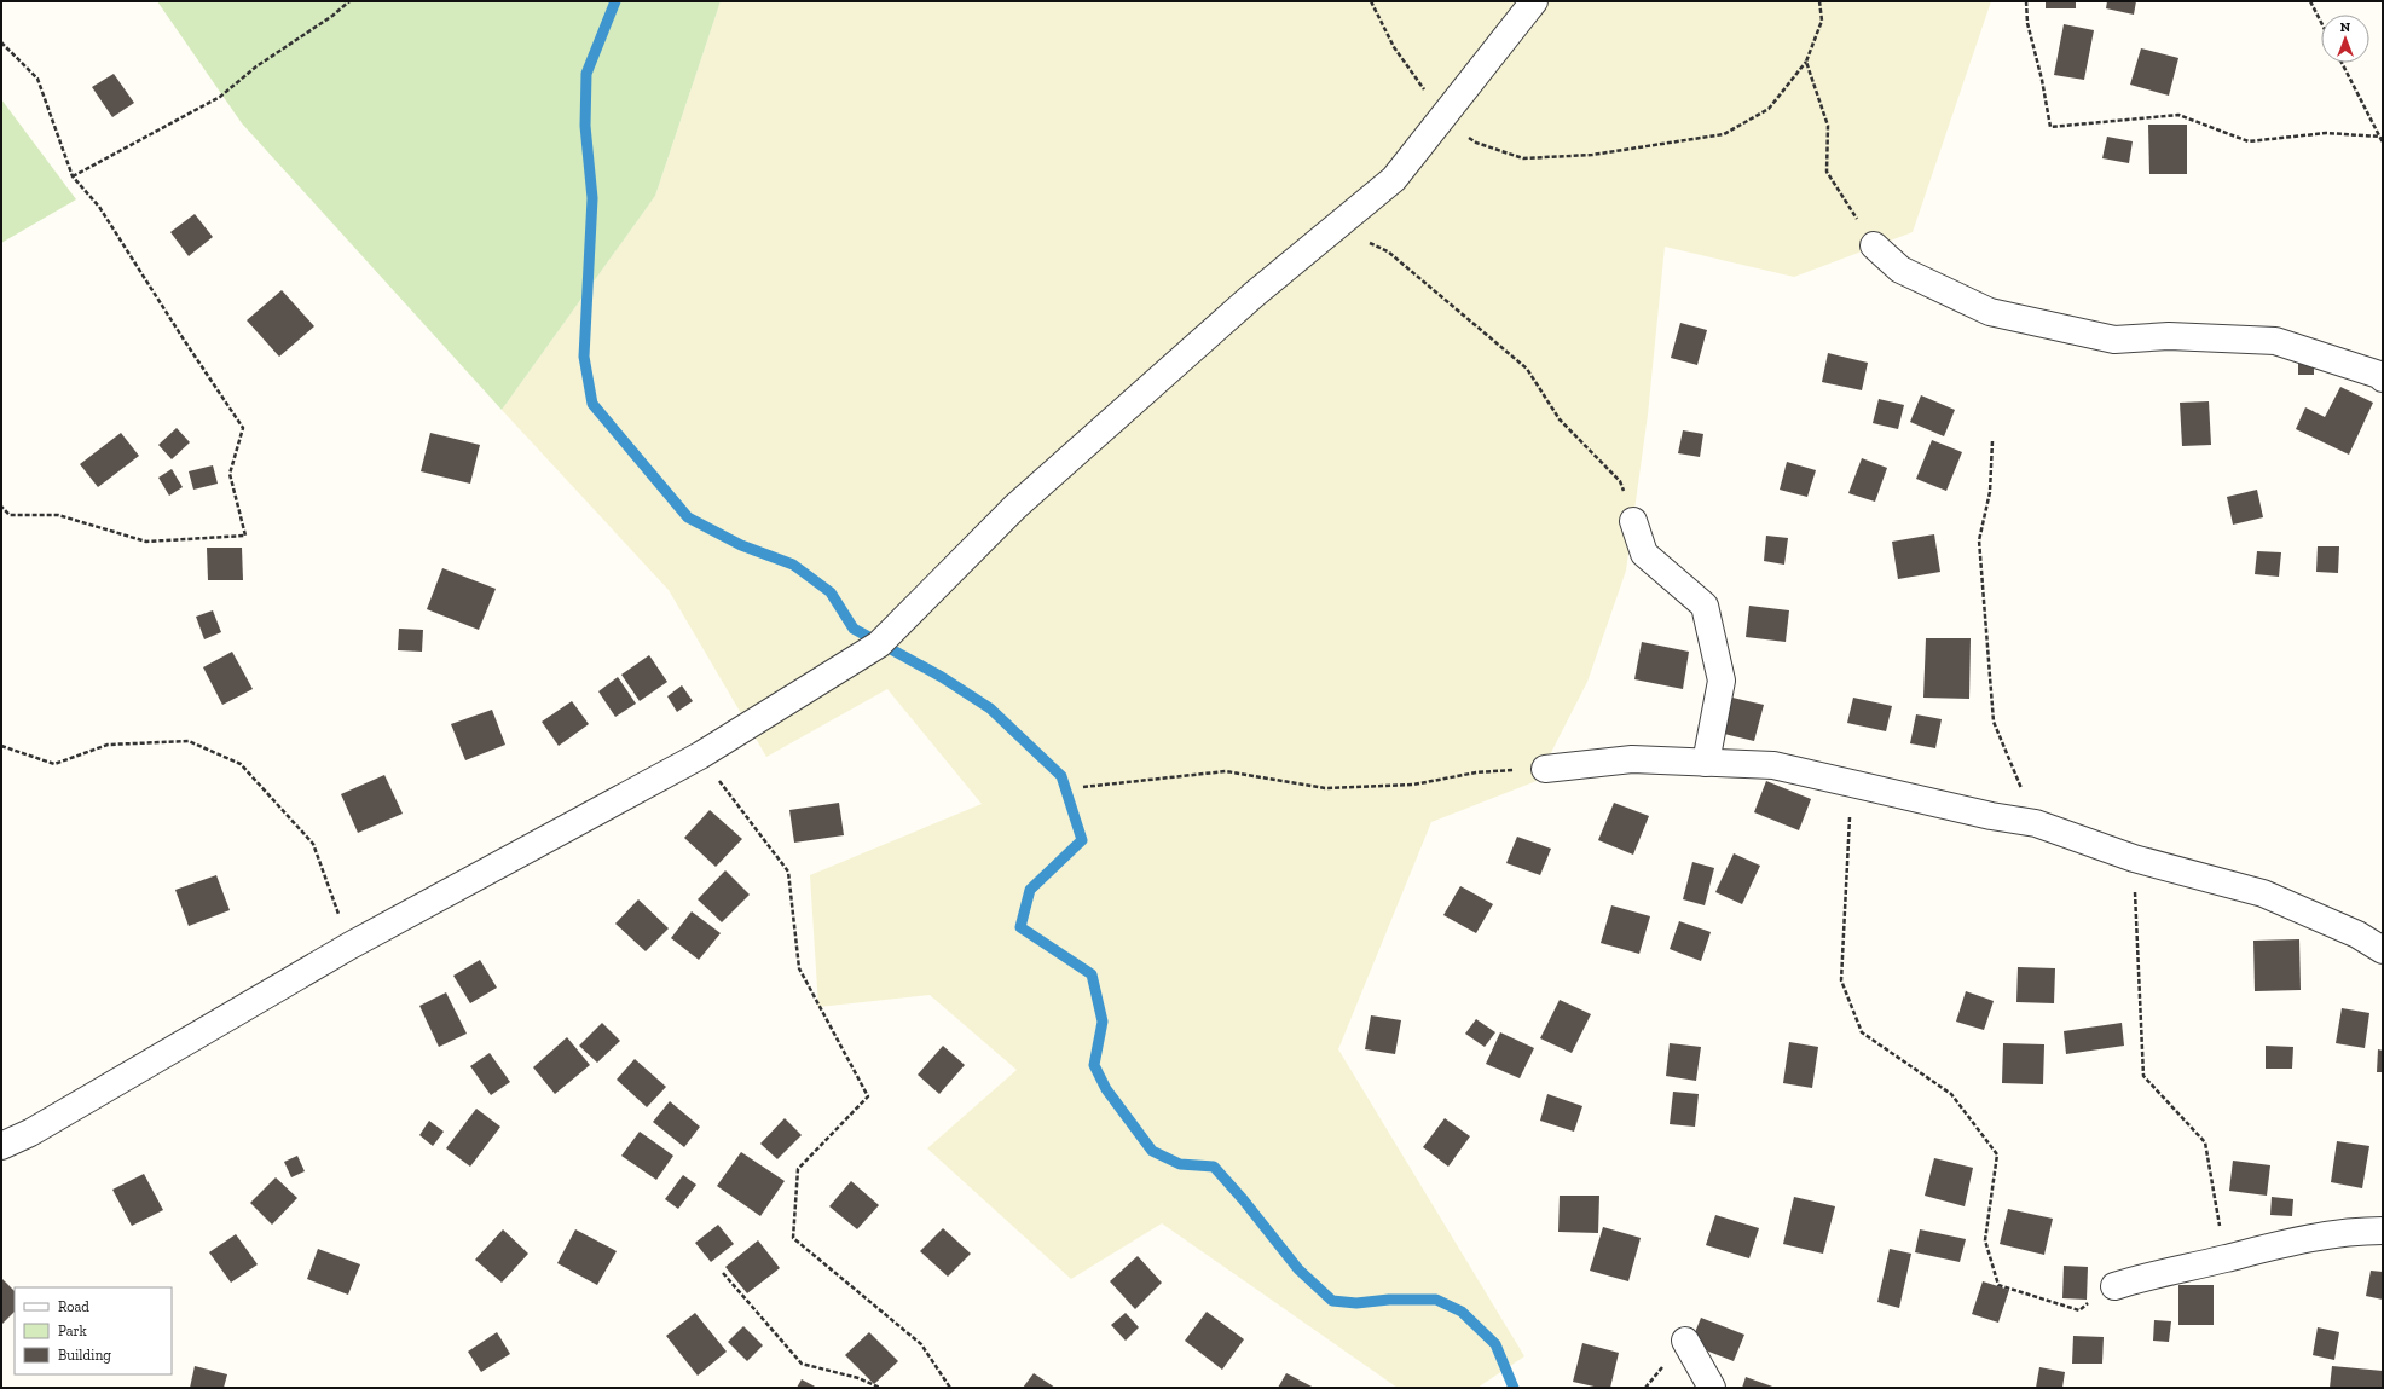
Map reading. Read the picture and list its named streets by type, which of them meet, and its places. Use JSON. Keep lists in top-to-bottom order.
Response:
{
  "legend": ["Road", "Park", "Building"],
  "north": "top"
}
